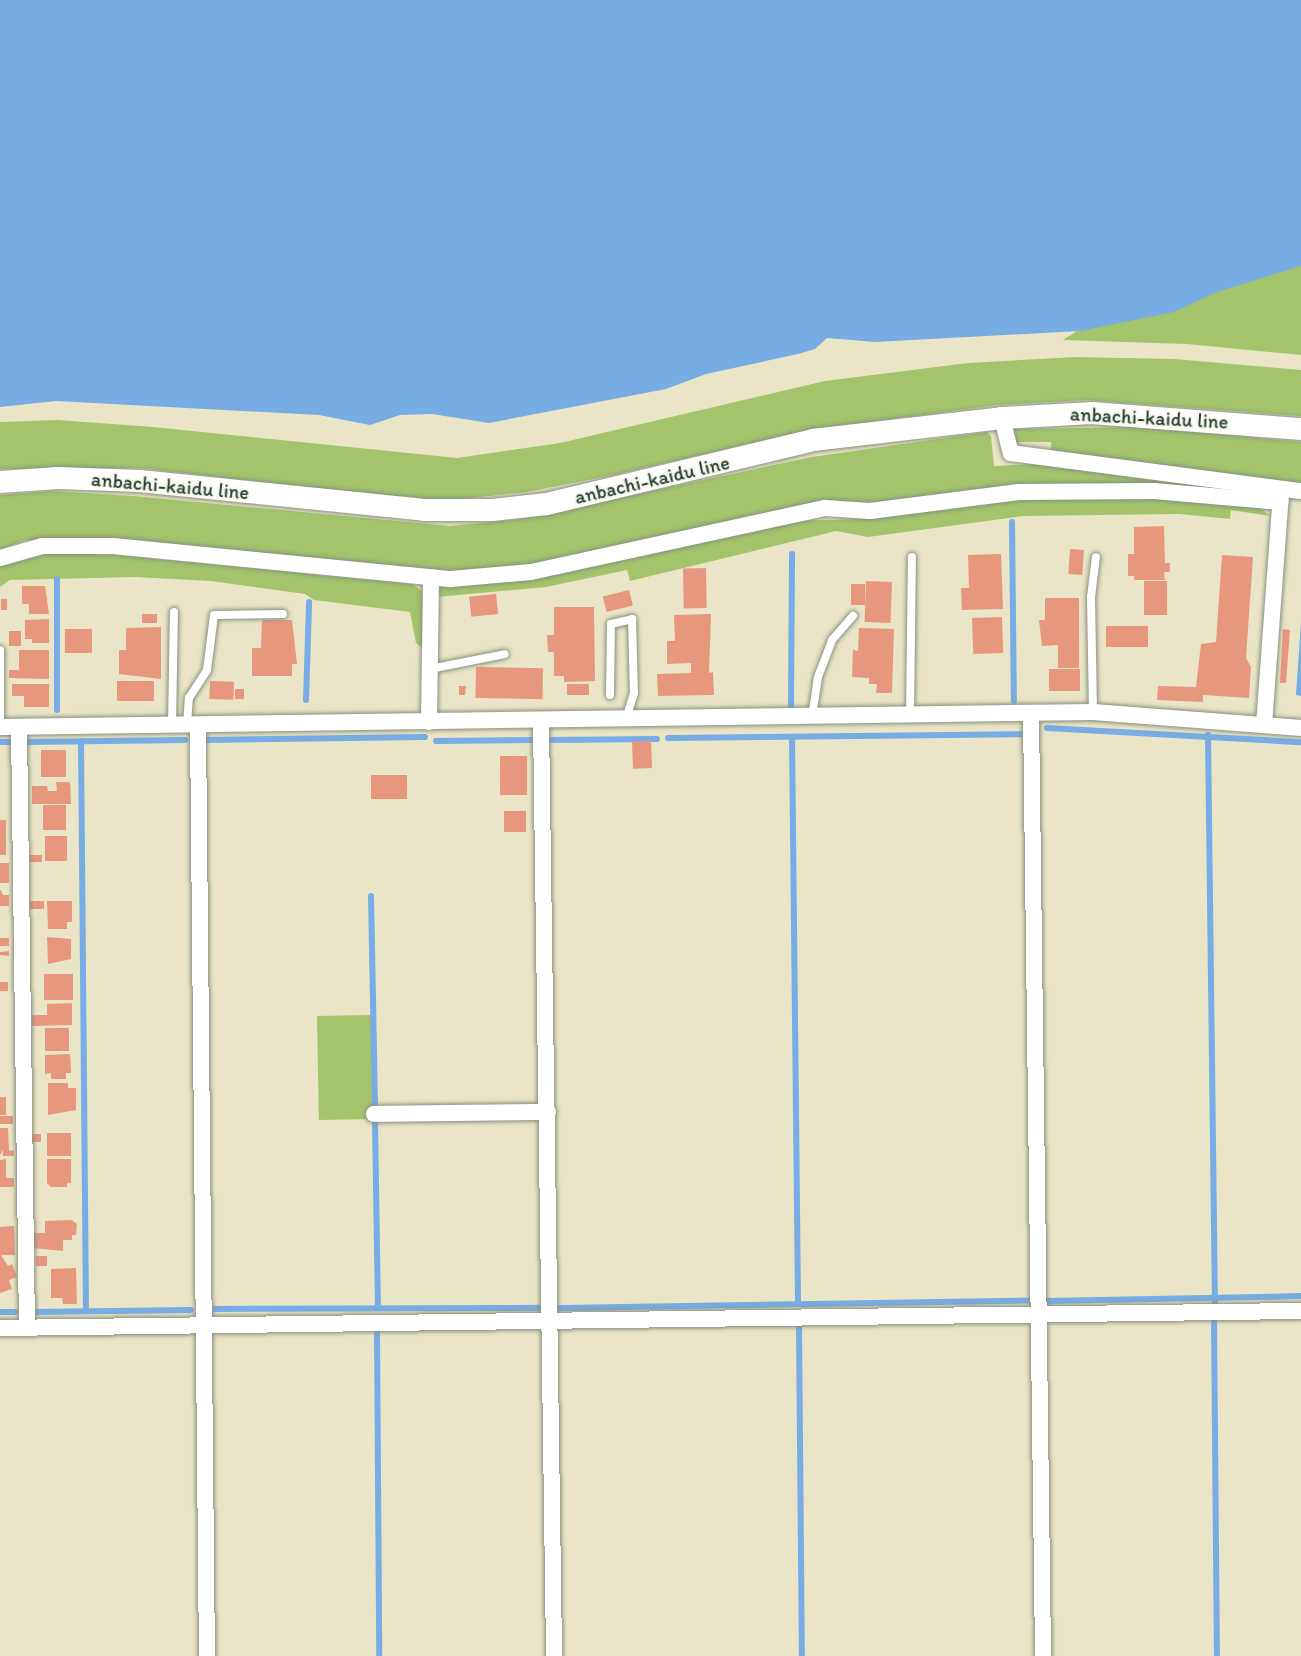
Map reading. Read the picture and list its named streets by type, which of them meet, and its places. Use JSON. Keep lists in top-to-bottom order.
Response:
{
  "streets": {
    "main road": ["anbachi-kaidu line"]
  }
}
